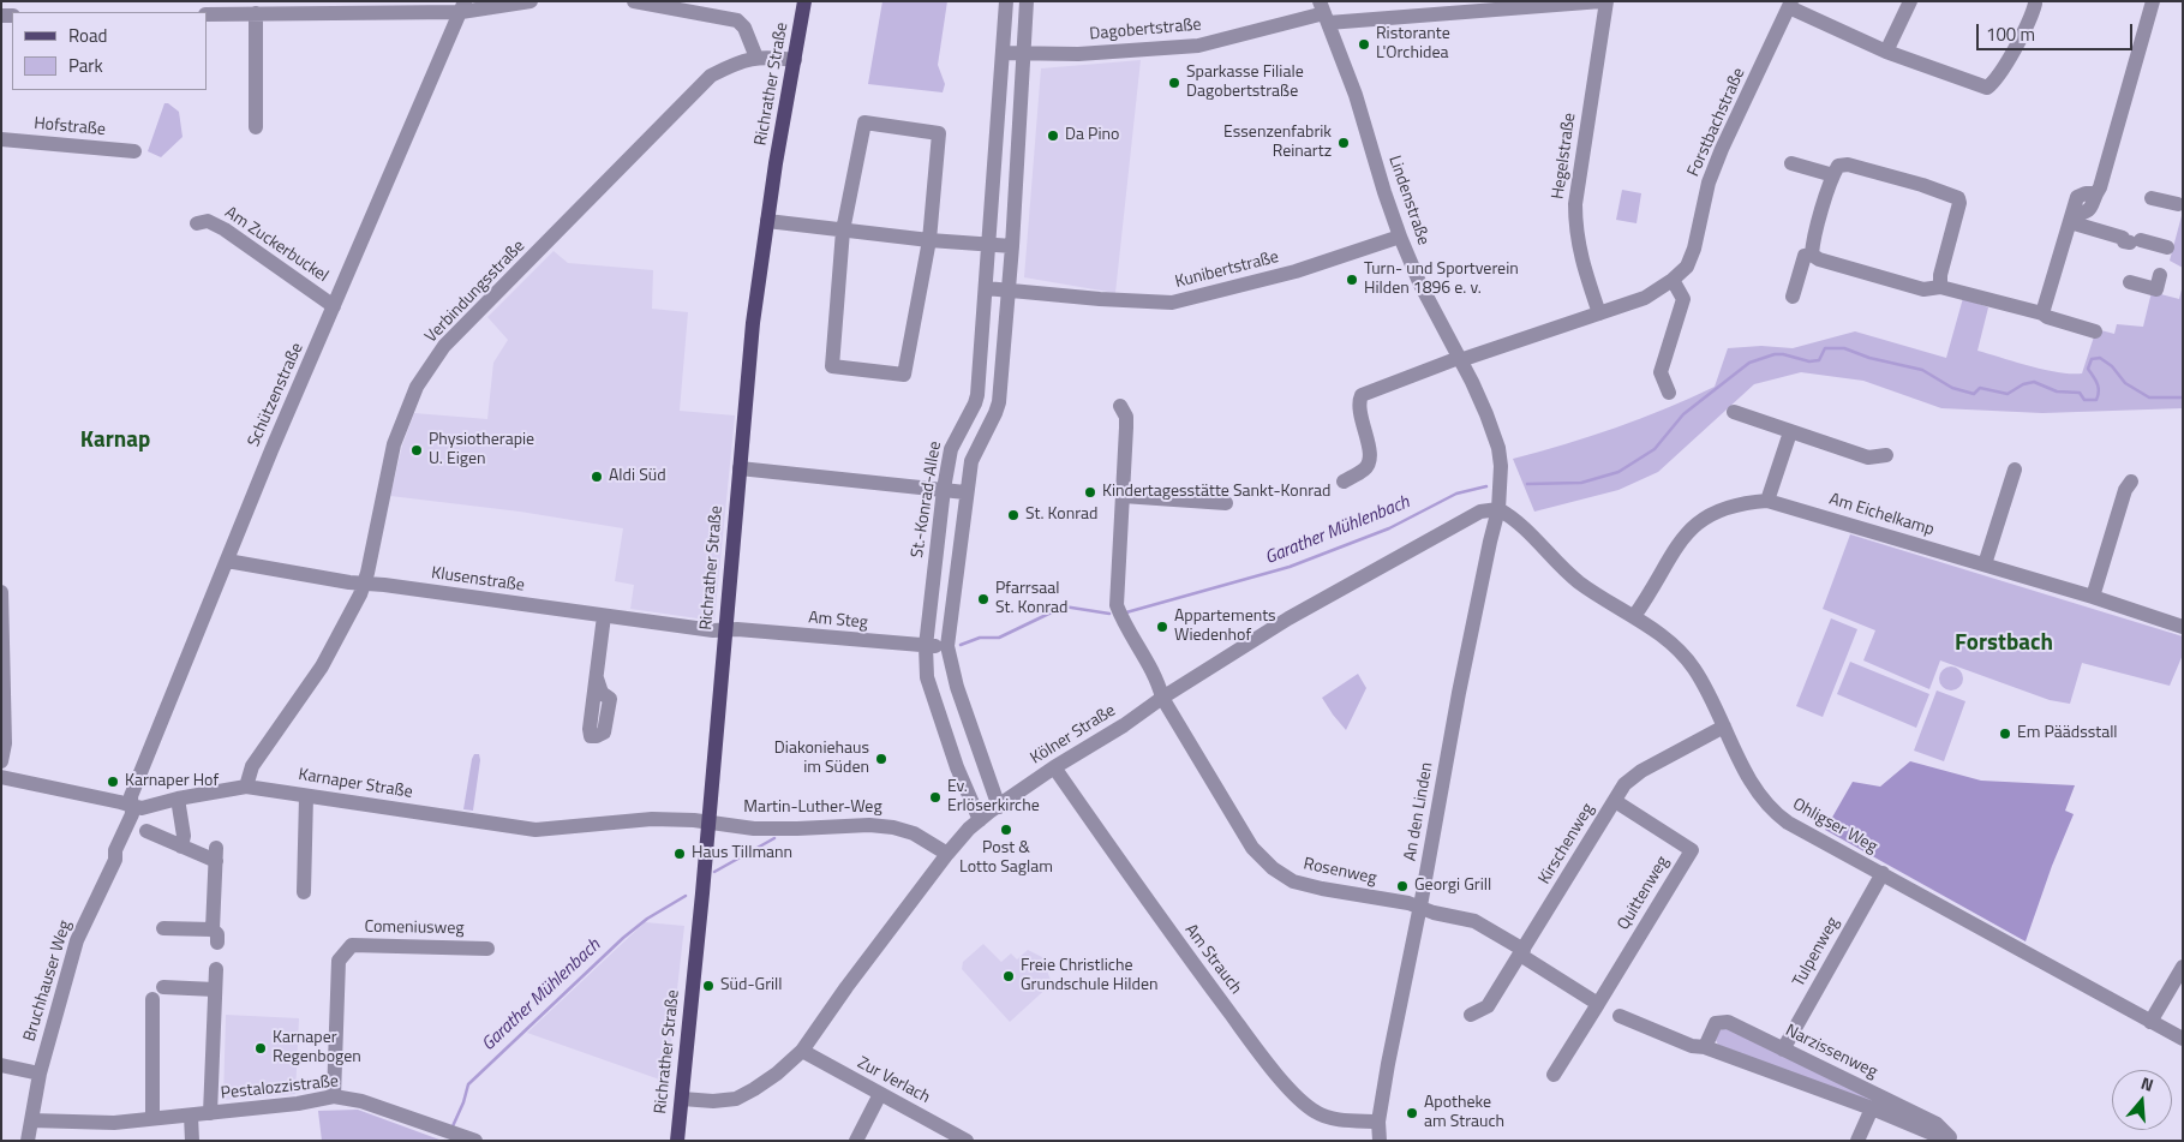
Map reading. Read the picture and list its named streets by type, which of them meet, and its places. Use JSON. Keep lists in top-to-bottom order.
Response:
{
  "streets": {
    "main road": ["Richrather Straße"],
    "street": [
      "Dagobertstraße",
      "Forstbachstraße",
      "Hofstraße",
      "Hegelstraße",
      "Lindenstraße",
      "Am Zuckerbuckel",
      "Kunibertstraße",
      "Verbindungsstraße",
      "Schützenstraße",
      "St.-Konrad-Allee",
      "Am Eichelkamp",
      "Klusenstraße",
      "Am Steg",
      "Kölner Straße",
      "Karnaper Straße",
      "Martin-Luther-Weg",
      "An den Linden",
      "Ohligser Weg",
      "Kirschenweg",
      "Rosenweg",
      "Quittenweg",
      "Comeniusweg",
      "Tulpenweg",
      "Am Strauch",
      "Bruchhauser Weg",
      "Narzissenweg",
      "Zur Verlach",
      "Pestalozzistraße"
    ]
  },
  "crossings": [
    ["Dagobertstraße", "Hegelstraße"],
    ["Dagobertstraße", "Lindenstraße"],
    ["Dagobertstraße", "St.-Konrad-Allee"],
    ["Richrather Straße", "Verbindungsstraße"],
    ["Richrather Straße", "Klusenstraße"],
    ["Richrather Straße", "Am Steg"],
    ["Richrather Straße", "Kölner Straße"],
    ["Richrather Straße", "Karnaper Straße"],
    ["Richrather Straße", "Martin-Luther-Weg"],
    ["Forstbachstraße", "Hegelstraße"],
    ["Forstbachstraße", "Lindenstraße"],
    ["Lindenstraße", "Kunibertstraße"],
    ["Lindenstraße", "Kölner Straße"],
    ["Lindenstraße", "An den Linden"],
    ["Lindenstraße", "Ohligser Weg"],
    ["Am Zuckerbuckel", "Schützenstraße"],
    ["Kunibertstraße", "St.-Konrad-Allee"],
    ["Verbindungsstraße", "Klusenstraße"],
    ["Verbindungsstraße", "Karnaper Straße"],
    ["Schützenstraße", "Klusenstraße"],
    ["Schützenstraße", "Karnaper Straße"],
    ["Schützenstraße", "Bruchhauser Weg"],
    ["St.-Konrad-Allee", "Am Steg"],
    ["St.-Konrad-Allee", "Kölner Straße"],
    ["Am Eichelkamp", "Ohligser Weg"],
    ["Klusenstraße", "Am Steg"],
    ["Kölner Straße", "Martin-Luther-Weg"],
    ["Kölner Straße", "An den Linden"],
    ["Kölner Straße", "Ohligser Weg"],
    ["Kölner Straße", "Rosenweg"],
    ["Kölner Straße", "Am Strauch"],
    ["Kölner Straße", "Zur Verlach"],
    ["Karnaper Straße", "Martin-Luther-Weg"],
    ["Karnaper Straße", "Bruchhauser Weg"],
    ["An den Linden", "Ohligser Weg"],
    ["An den Linden", "Rosenweg"],
    ["An den Linden", "Am Strauch"],
    ["Ohligser Weg", "Kirschenweg"],
    ["Ohligser Weg", "Tulpenweg"],
    ["Kirschenweg", "Rosenweg"],
    ["Kirschenweg", "Quittenweg"],
    ["Comeniusweg", "Pestalozzistraße"],
    ["Tulpenweg", "Narzissenweg"],
    ["Bruchhauser Weg", "Pestalozzistraße"]
  ],
  "districts": ["Karnap", "Forstbach"],
  "water": ["Garather Mühlenbach"],
  "places": [
    "Ristorante L'Orchidea",
    "Sparkasse Filiale Dagobertstraße",
    "Da Pino",
    "Essenzenfabrik Reinartz",
    "Turn- und Sportverein Hilden 1896 e. v.",
    "Physiotherapie U. Eigen",
    "Aldi Süd",
    "Kindertagesstätte Sankt-Konrad",
    "St. Konrad",
    "Pfarrsaal St. Konrad",
    "Appartements Wiedenhof",
    "Em Päädsstall",
    "Diakoniehaus im Süden",
    "Karnaper Hof",
    "Ev. Erlöserkirche",
    "Post & Lotto Saglam",
    "Haus Tillmann",
    "Georgi Grill",
    "Freie Christliche Grundschule Hilden",
    "Süd-Grill",
    "Karnaper Regenbogen",
    "Apotheke am Strauch"
  ],
  "legend": ["Road", "Park"],
  "scale_bar": "100 m",
  "north": "top"
}
